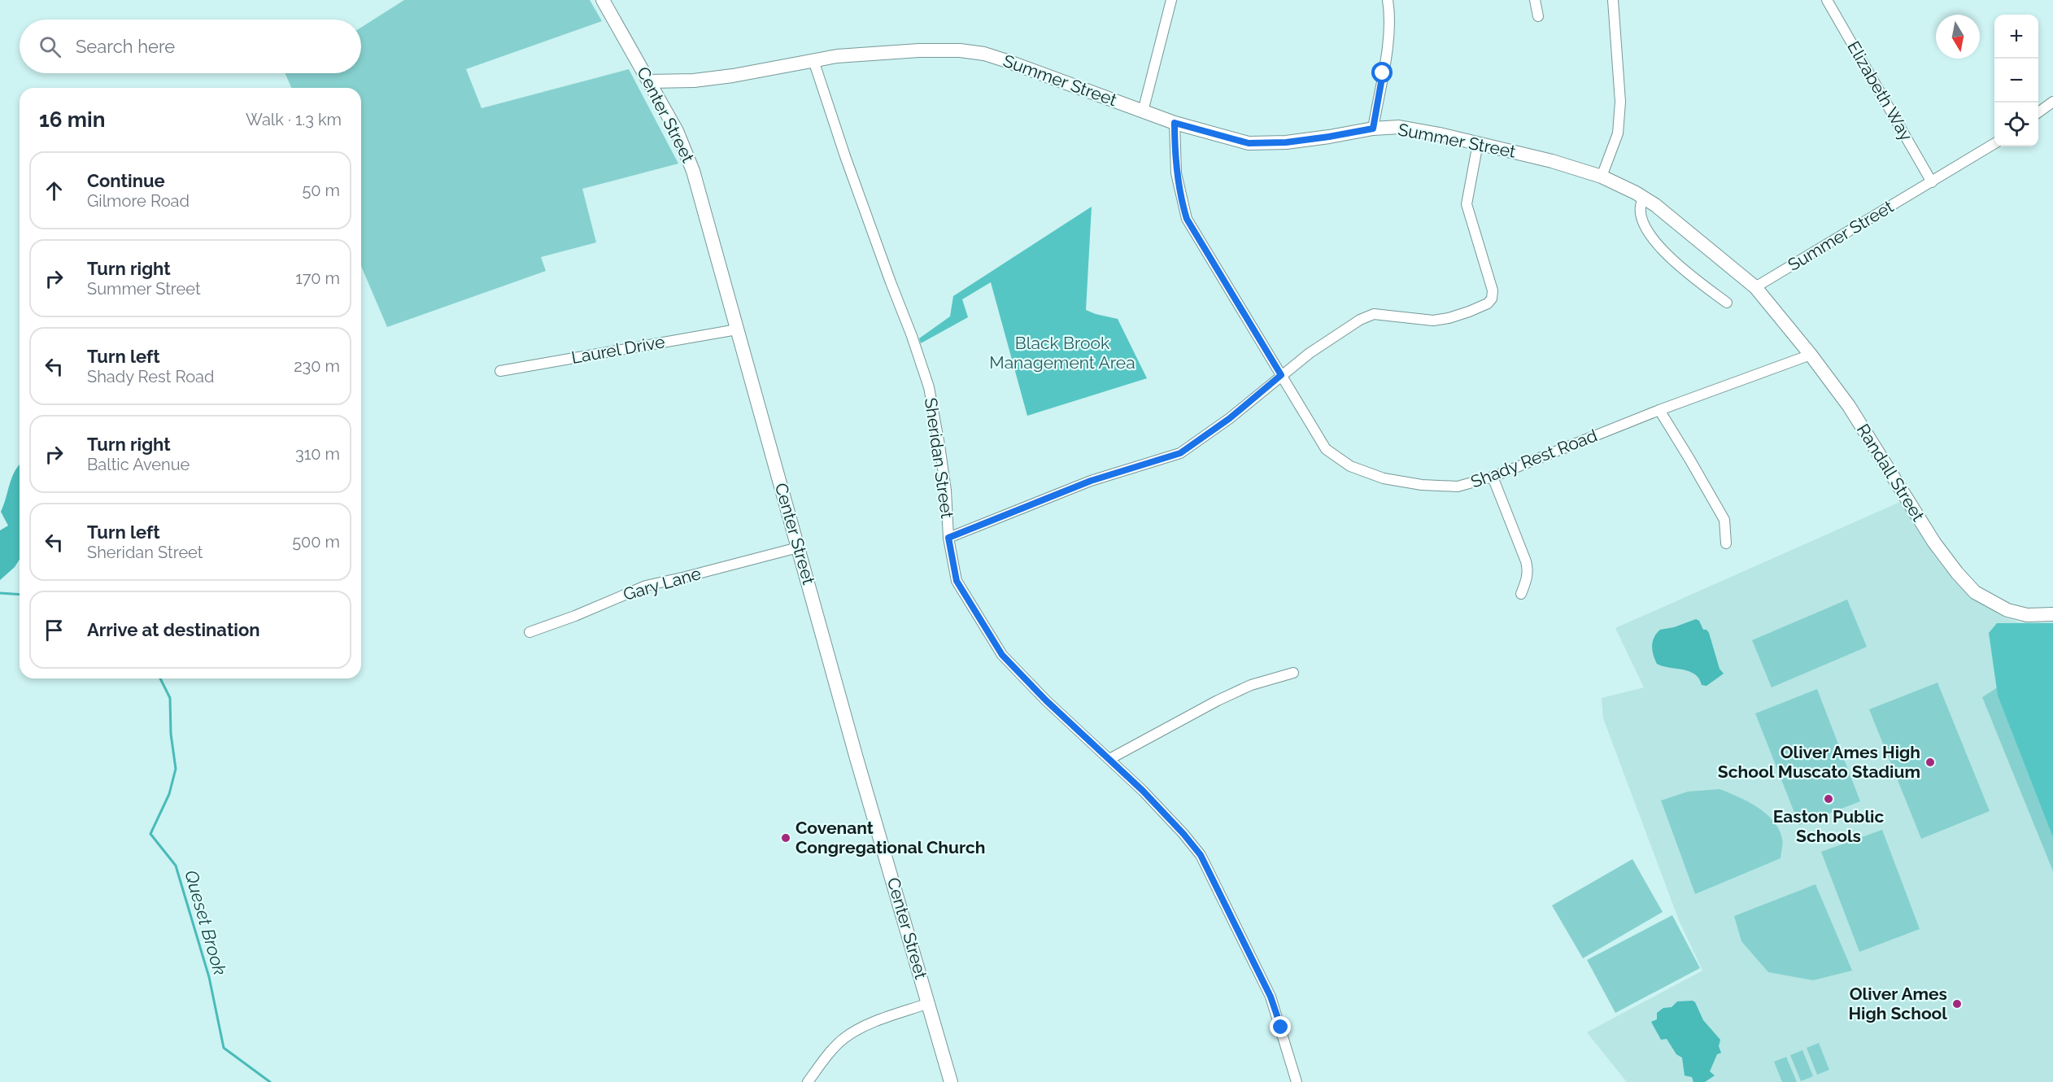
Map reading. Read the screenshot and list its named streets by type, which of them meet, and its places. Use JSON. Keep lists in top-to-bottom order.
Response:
{
  "streets": {
    "street": [
      "Summer Street",
      "Elizabeth Way",
      "Center Street",
      "Laurel Drive",
      "Sheridan Street",
      "Shady Rest Road",
      "Randall Street",
      "Gary Lane"
    ]
  },
  "crossings": [
    ["Summer Street", "Elizabeth Way"],
    ["Summer Street", "Center Street"],
    ["Summer Street", "Sheridan Street"],
    ["Summer Street", "Shady Rest Road"],
    ["Summer Street", "Randall Street"],
    ["Center Street", "Laurel Drive"],
    ["Center Street", "Gary Lane"],
    ["Shady Rest Road", "Randall Street"]
  ],
  "water": ["Queset Brook"],
  "parks": ["Black Brook Management Area"],
  "places": [
    "Oliver Ames High School Muscato Stadium",
    "Easton Public Schools",
    "Covenant Congregational Church",
    "Oliver Ames High School"
  ],
  "north": "bottom",
  "page": {
    "map_buttons": ["+", "−"],
    "search": "Search here",
    "heading": ["16 min", "Walk · 1.3 km"],
    "list": [
      ["Continue", "Gilmore Road", "50 m"],
      ["Turn right", "Summer Street", "170 m"],
      ["Turn left", "Shady Rest Road", "230 m"],
      ["Turn right", "Baltic Avenue", "310 m"],
      ["Turn left", "Sheridan Street", "500 m"],
      "Arrive at destination"
    ]
  }
}
